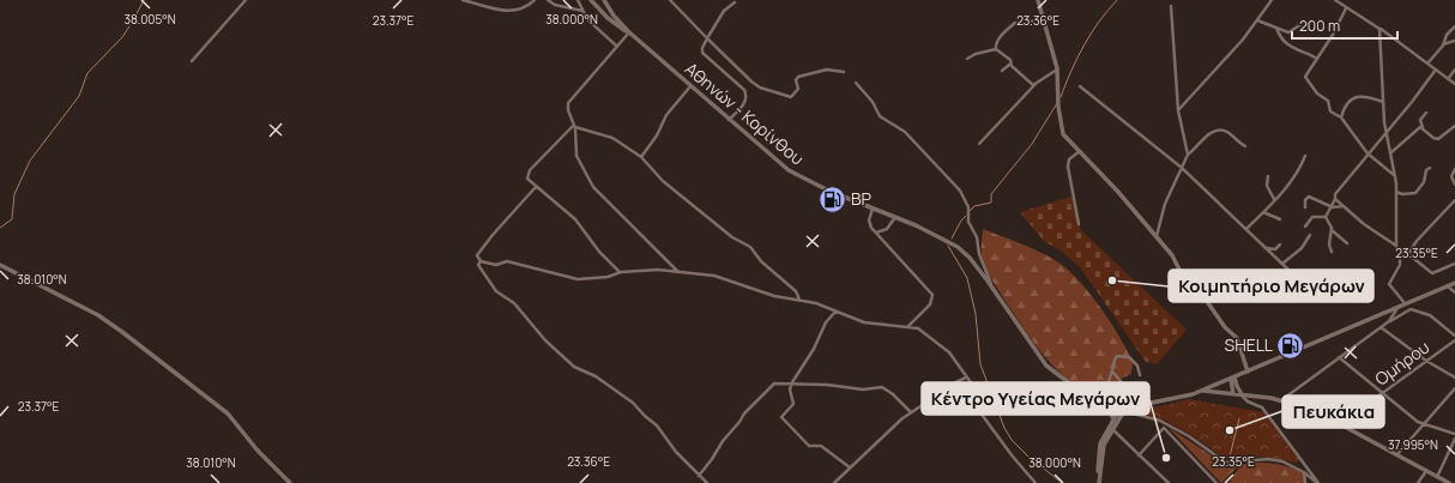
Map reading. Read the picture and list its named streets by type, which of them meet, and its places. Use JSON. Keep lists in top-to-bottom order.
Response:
{
  "streets": {
    "main road": ["Αθηνών - Κορίνθου"],
    "street": ["Ομήρου"]
  },
  "places": {
    "fuel station": ["BP", "SHELL"],
    "other": ["Κοιμητήριο Μεγάρων", "Πευκάκια", "Κέντρο Υγείας Μεγάρων"]
  },
  "scale_bar": "200 m",
  "coordinates": [
    "38.005°N",
    "38.000°N",
    "23.37°E",
    "23.36°E",
    "23.35°E",
    "38.010°N",
    "37.995°N"
  ]
}
